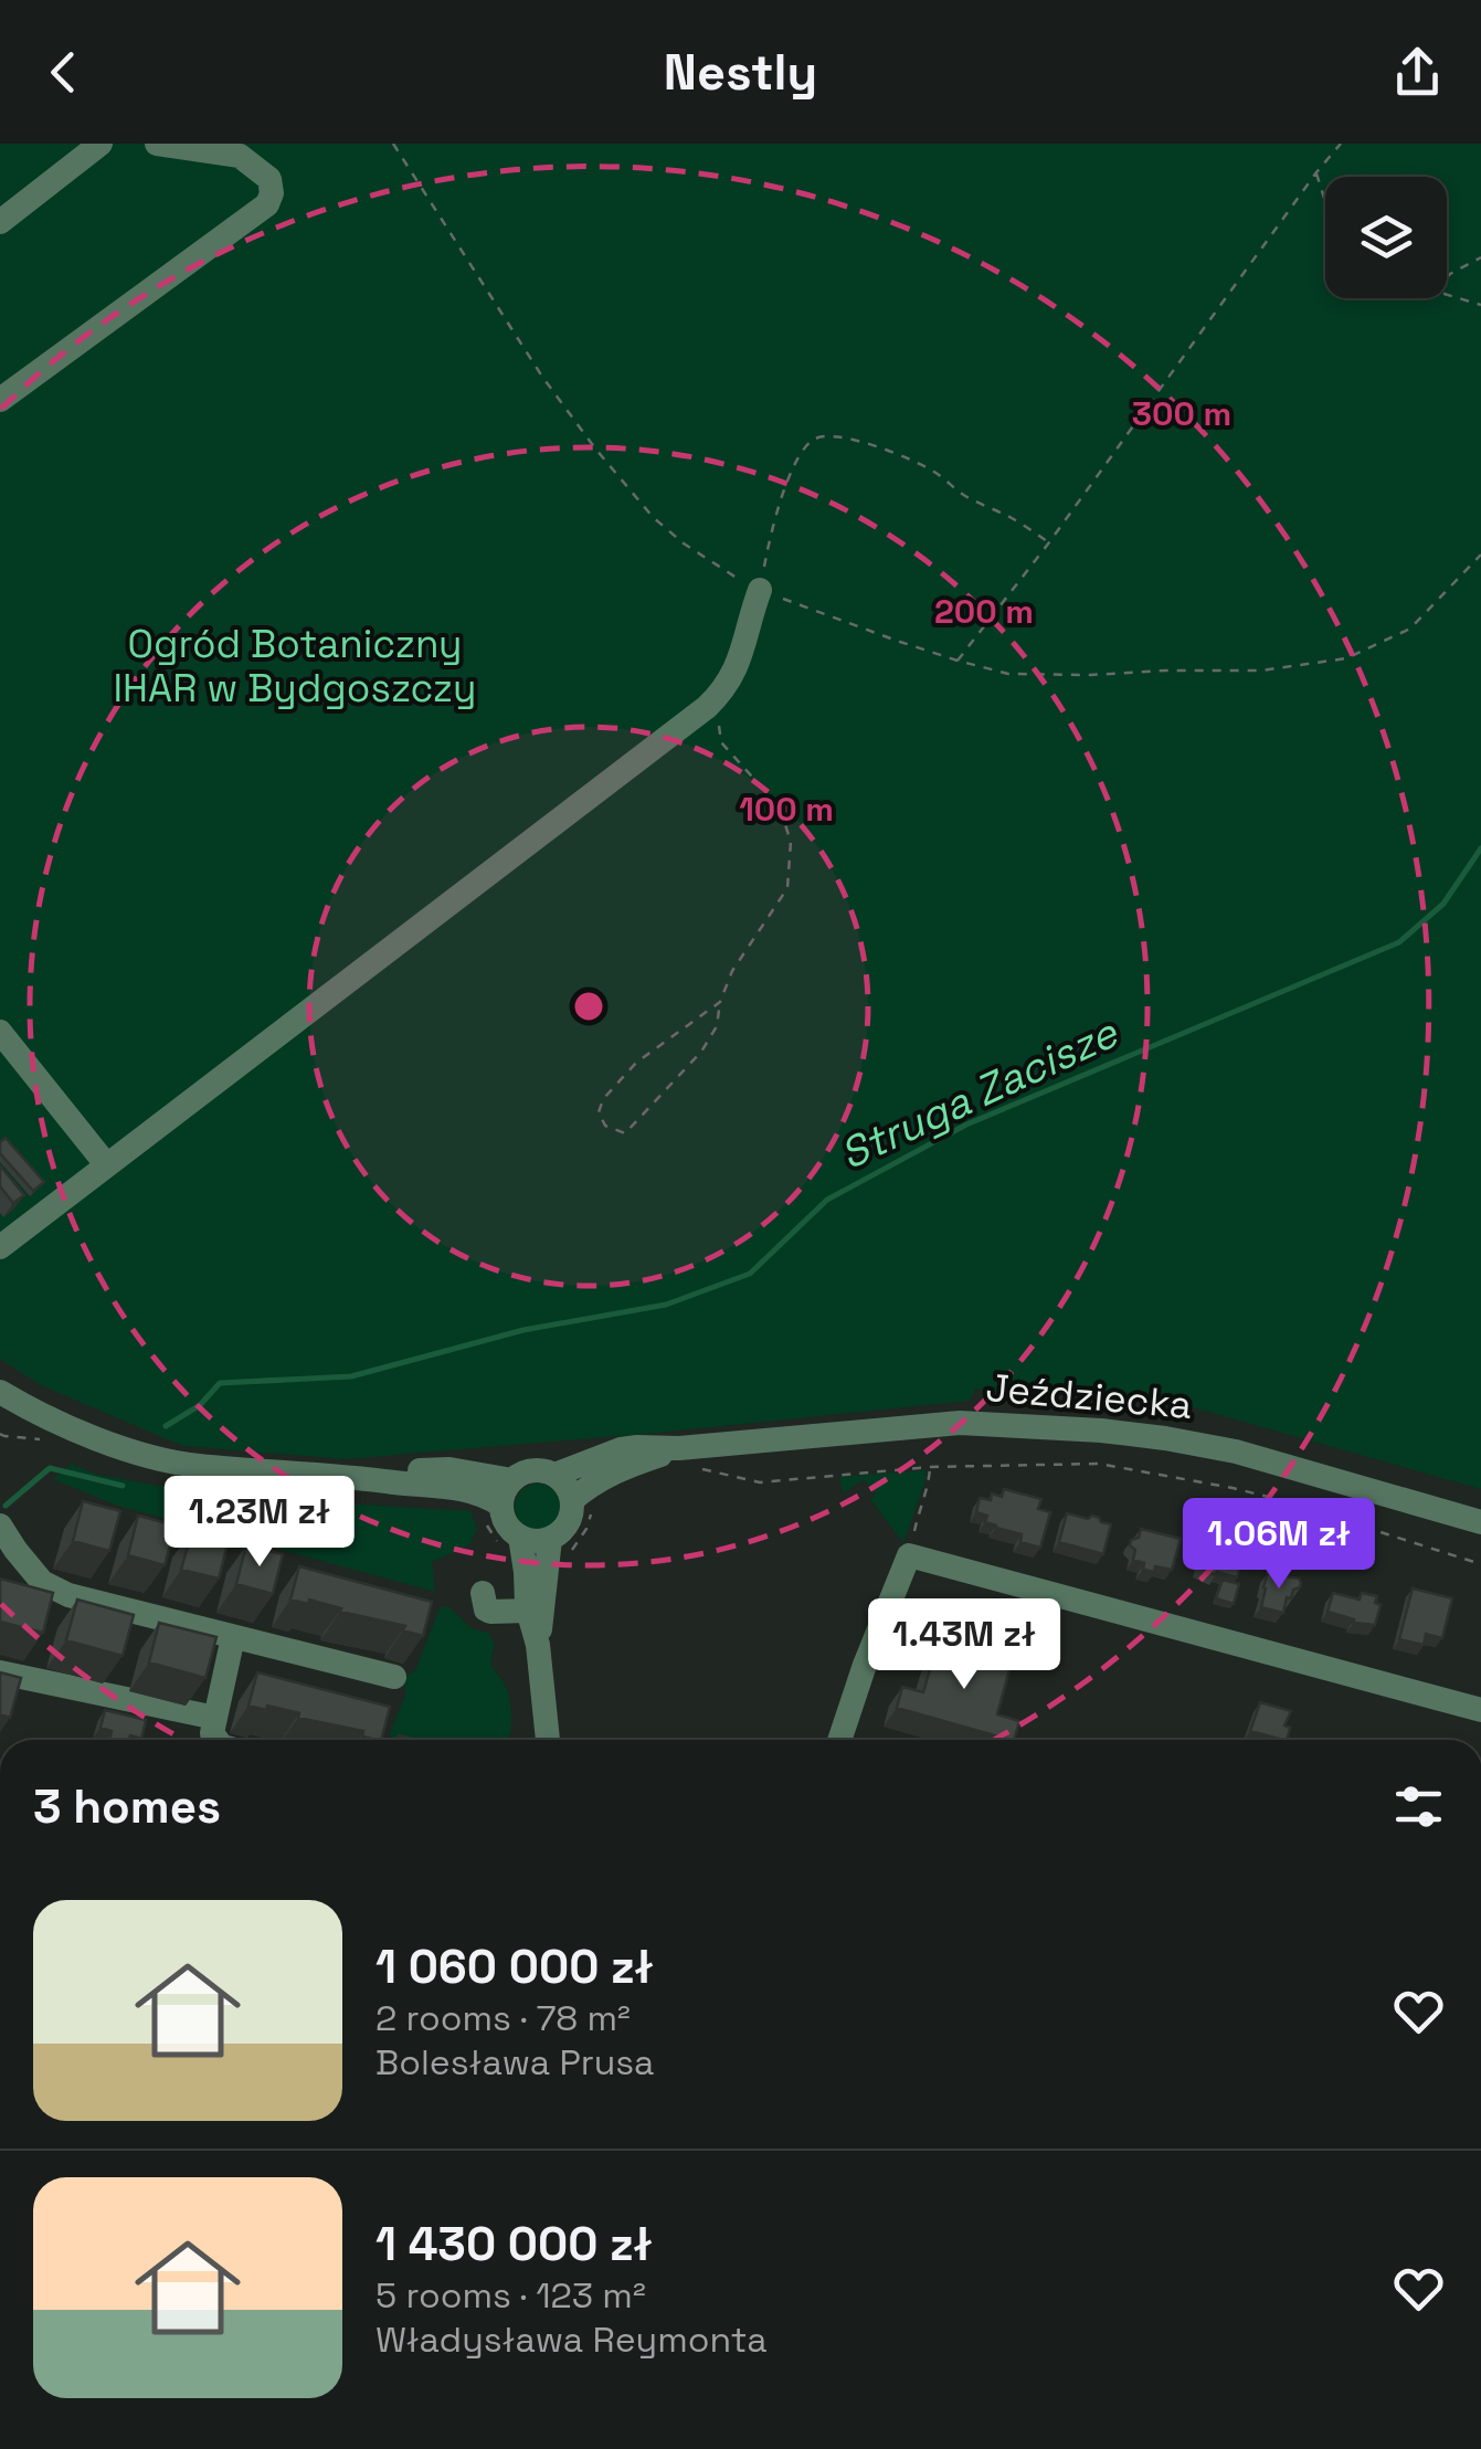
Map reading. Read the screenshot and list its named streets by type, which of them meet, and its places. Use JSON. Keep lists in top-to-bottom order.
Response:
{
  "streets": {
    "street": ["Jeździecka"]
  },
  "water": ["Struga Zacisze"],
  "parks": ["Ogród Botaniczny IHAR w Bydgoszczy"],
  "page": {
    "header": "Nestly",
    "price": ["1.23M zł", "1.06M zł", "1.43M zł"],
    "heading": "3 homes",
    "list": [
      {
        "name": "1 060 000 zł",
        "note": "2 rooms · 78 m² · Bolesława Prusa"
      },
      {
        "name": "1 430 000 zł",
        "note": "5 rooms · 123 m² · Władysława Reymonta"
      }
    ]
  },
  "rings": ["300 m", "200 m", "100 m"]
}
